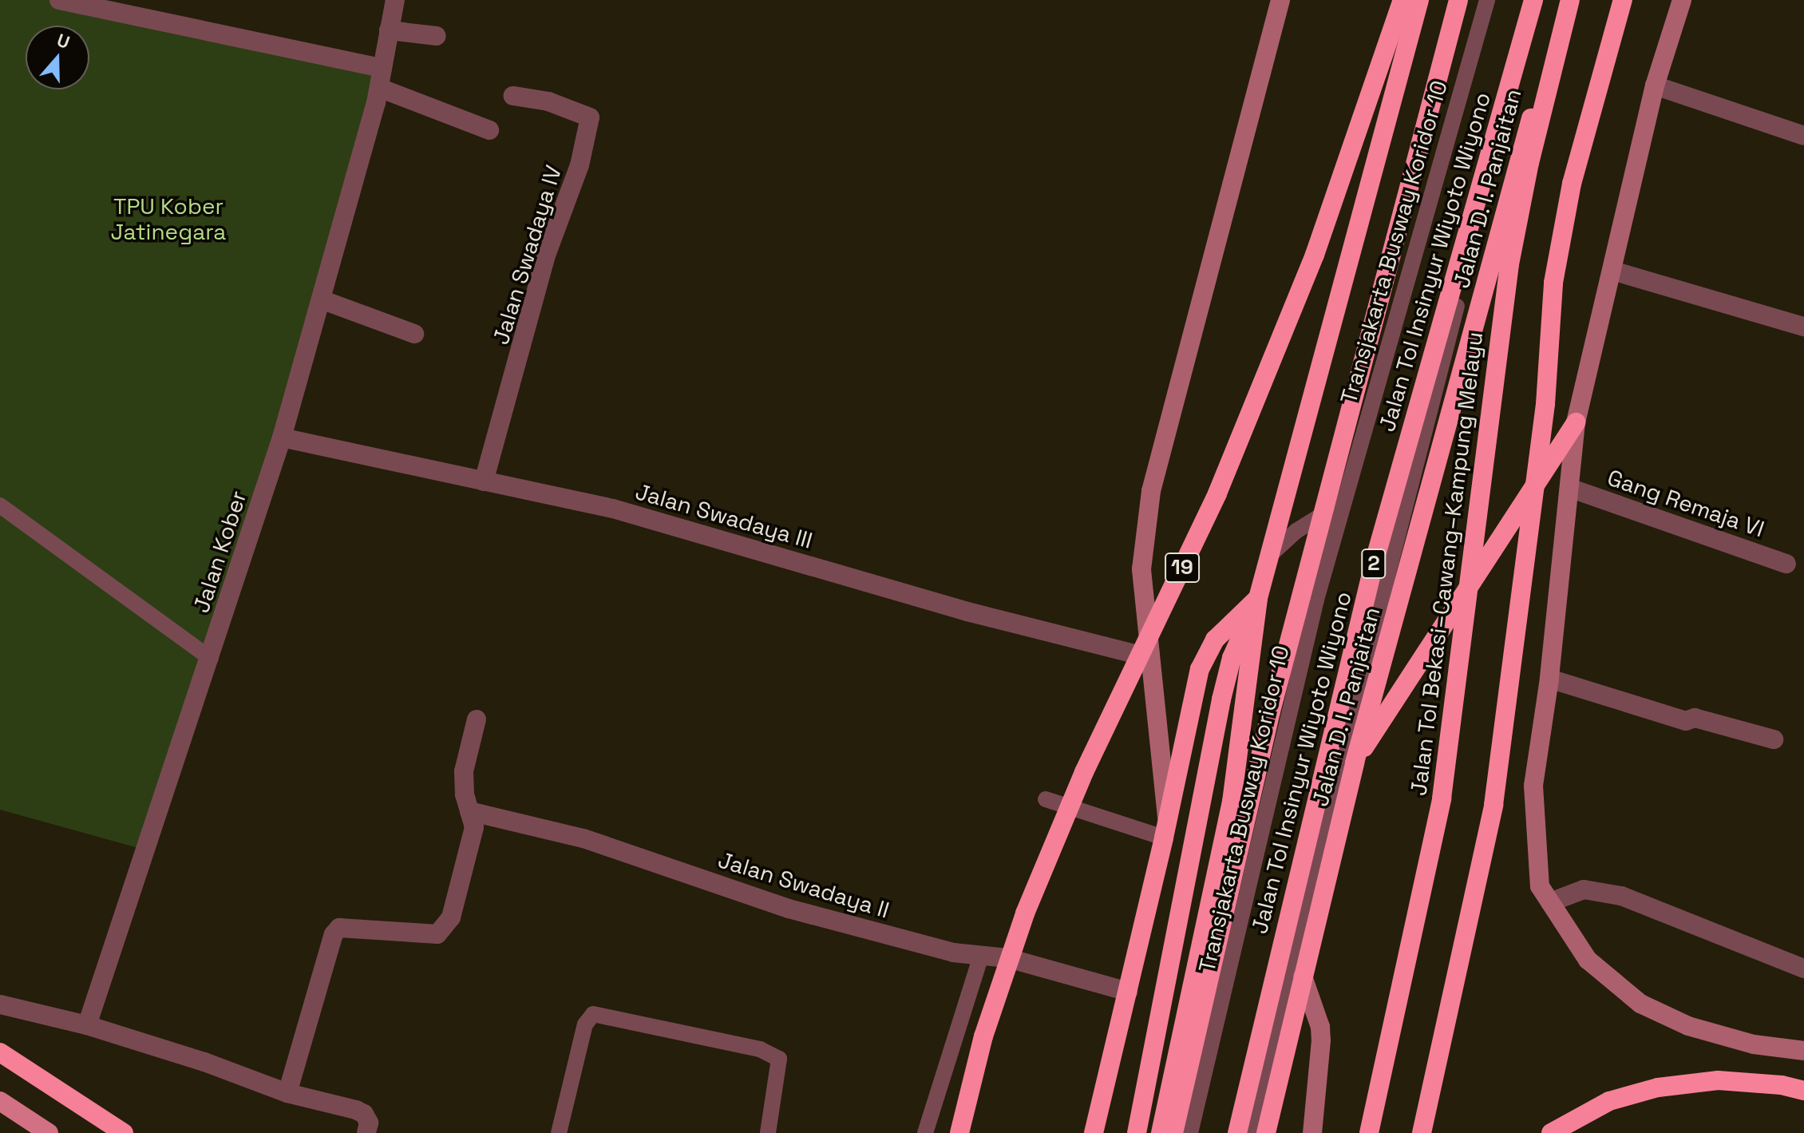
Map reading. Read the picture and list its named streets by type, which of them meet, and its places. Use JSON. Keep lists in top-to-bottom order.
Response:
{
  "streets": {
    "highway": [
      "Jalan D. I. Panjaitan",
      "Jalan Tol Insinyur Wiyoto Wiyono",
      "2",
      "Jalan Tol Bekasi–Cawang–Kampung Melayu",
      "19"
    ],
    "street": [
      "Jalan Swadaya IV",
      "Gang Remaja VI",
      "Jalan Swadaya III",
      "Jalan Kober",
      "Jalan Swadaya II"
    ],
    "lane": ["Transjakarta Busway Koridor 10"]
  },
  "crossings": [
    ["Jalan Swadaya IV", "Jalan Swadaya III"],
    ["Jalan Swadaya III", "Jalan Kober"]
  ],
  "parks": ["TPU Kober Jatinegara"],
  "north": "top"
}
